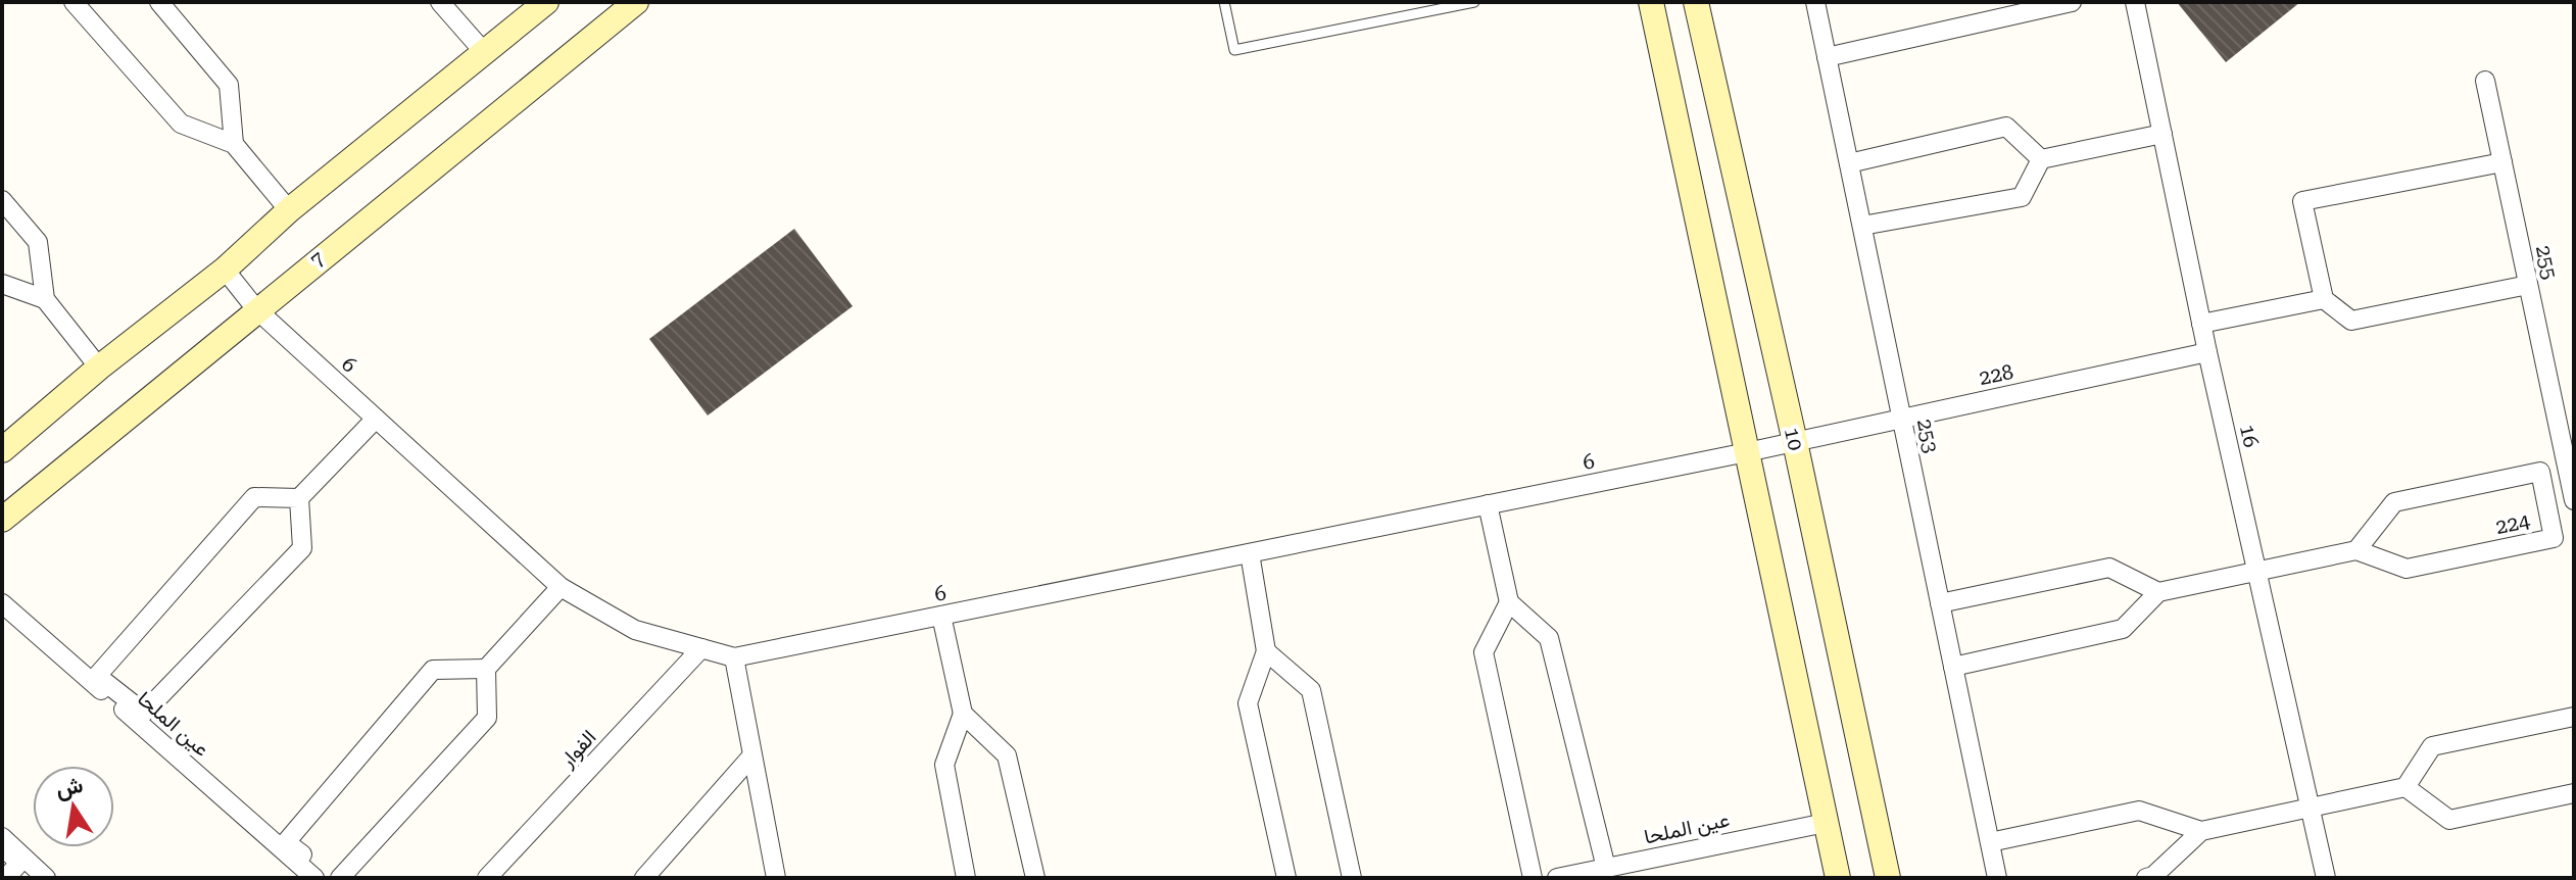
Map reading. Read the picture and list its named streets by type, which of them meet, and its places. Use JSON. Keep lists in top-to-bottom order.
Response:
{
  "streets": {
    "street": [
      "7",
      "255",
      "6",
      "228",
      "253",
      "16",
      "10",
      "224",
      "عين الملحا",
      "الفوار"
    ]
  },
  "crossings": [
    ["7", "6"],
    ["6", "228"],
    ["6", "10"],
    ["6", "الفوار"],
    ["228", "253"],
    ["228", "16"],
    ["228", "10"]
  ],
  "north": "top"
}
